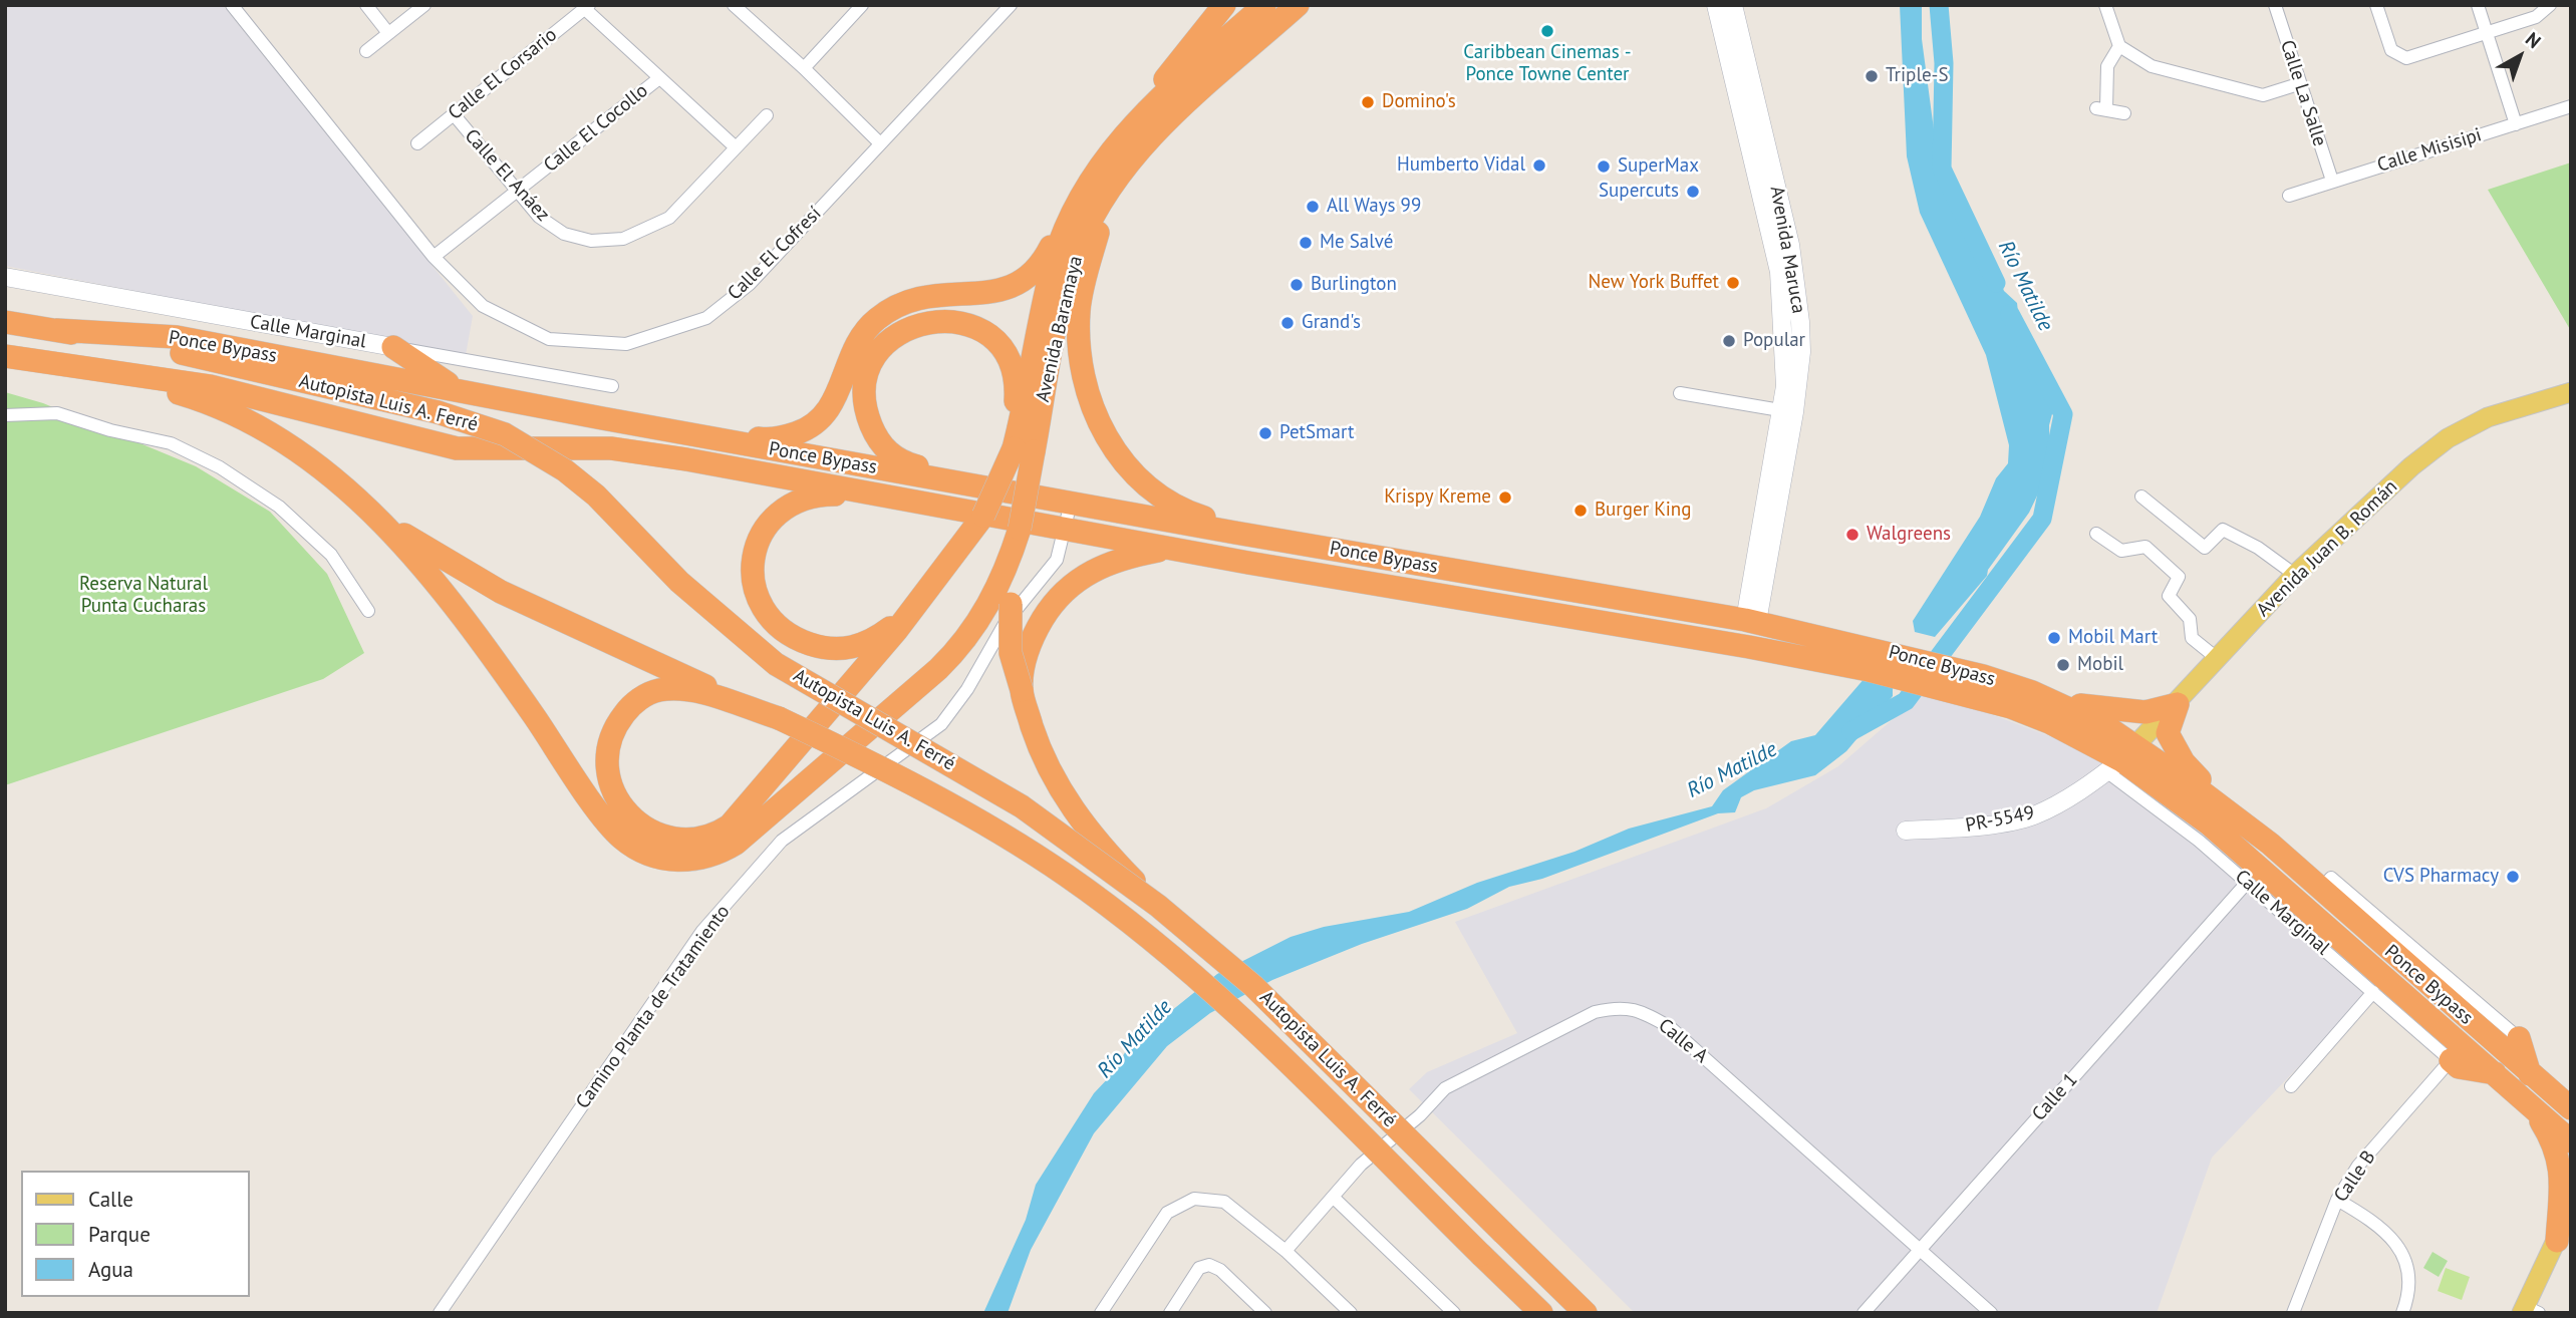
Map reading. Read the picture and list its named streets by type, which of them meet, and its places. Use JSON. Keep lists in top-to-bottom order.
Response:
{
  "streets": {
    "highway": ["Avenida Baramaya", "Ponce Bypass", "Autopista Luis A. Ferré"],
    "main road": ["Avenida Juan B. Román"],
    "street": [
      "Calle El Corsario",
      "Calle La Salle",
      "Calle El Cocollo",
      "Calle Misisipi",
      "Calle El Anáez",
      "Avenida Maruca",
      "Calle El Cofresí",
      "Calle Marginal",
      "PR-5549",
      "Camino Planta de Tratamiento",
      "Calle A",
      "Calle 1",
      "Calle B"
    ]
  },
  "crossings": [
    ["Calle El Corsario", "Calle El Anáez"],
    ["Calle La Salle", "Calle Misisipi"],
    ["Calle El Cocollo", "Calle El Anáez"],
    ["Calle El Cocollo", "Calle El Cofresí"],
    ["Avenida Maruca", "Ponce Bypass"],
    ["Calle Marginal", "Ponce Bypass"],
    ["Calle Marginal", "Avenida Juan B. Román"],
    ["Calle Marginal", "PR-5549"],
    ["Calle Marginal", "Calle 1"],
    ["Calle Marginal", "Calle B"],
    ["Ponce Bypass", "Autopista Luis A. Ferré"],
    ["Ponce Bypass", "Avenida Juan B. Román"],
    ["Ponce Bypass", "PR-5549"],
    ["Ponce Bypass", "Camino Planta de Tratamiento"],
    ["Avenida Juan B. Román", "PR-5549"],
    ["Calle A", "Calle 1"]
  ],
  "water": ["Río Matilde"],
  "parks": ["Reserva Natural Punta Cucharas"],
  "places": [
    "Caribbean Cinemas - Ponce Towne Center",
    "Triple-S",
    "Domino's",
    "Humberto Vidal",
    "SuperMax",
    "Supercuts",
    "All Ways 99",
    "Me Salvé",
    "New York Buffet",
    "Burlington",
    "Grand's",
    "Popular",
    "PetSmart",
    "Krispy Kreme",
    "Burger King",
    "Walgreens",
    "Mobil Mart",
    "Mobil",
    "CVS Pharmacy"
  ],
  "legend": ["Calle", "Parque", "Agua"],
  "north": "top right"
}
